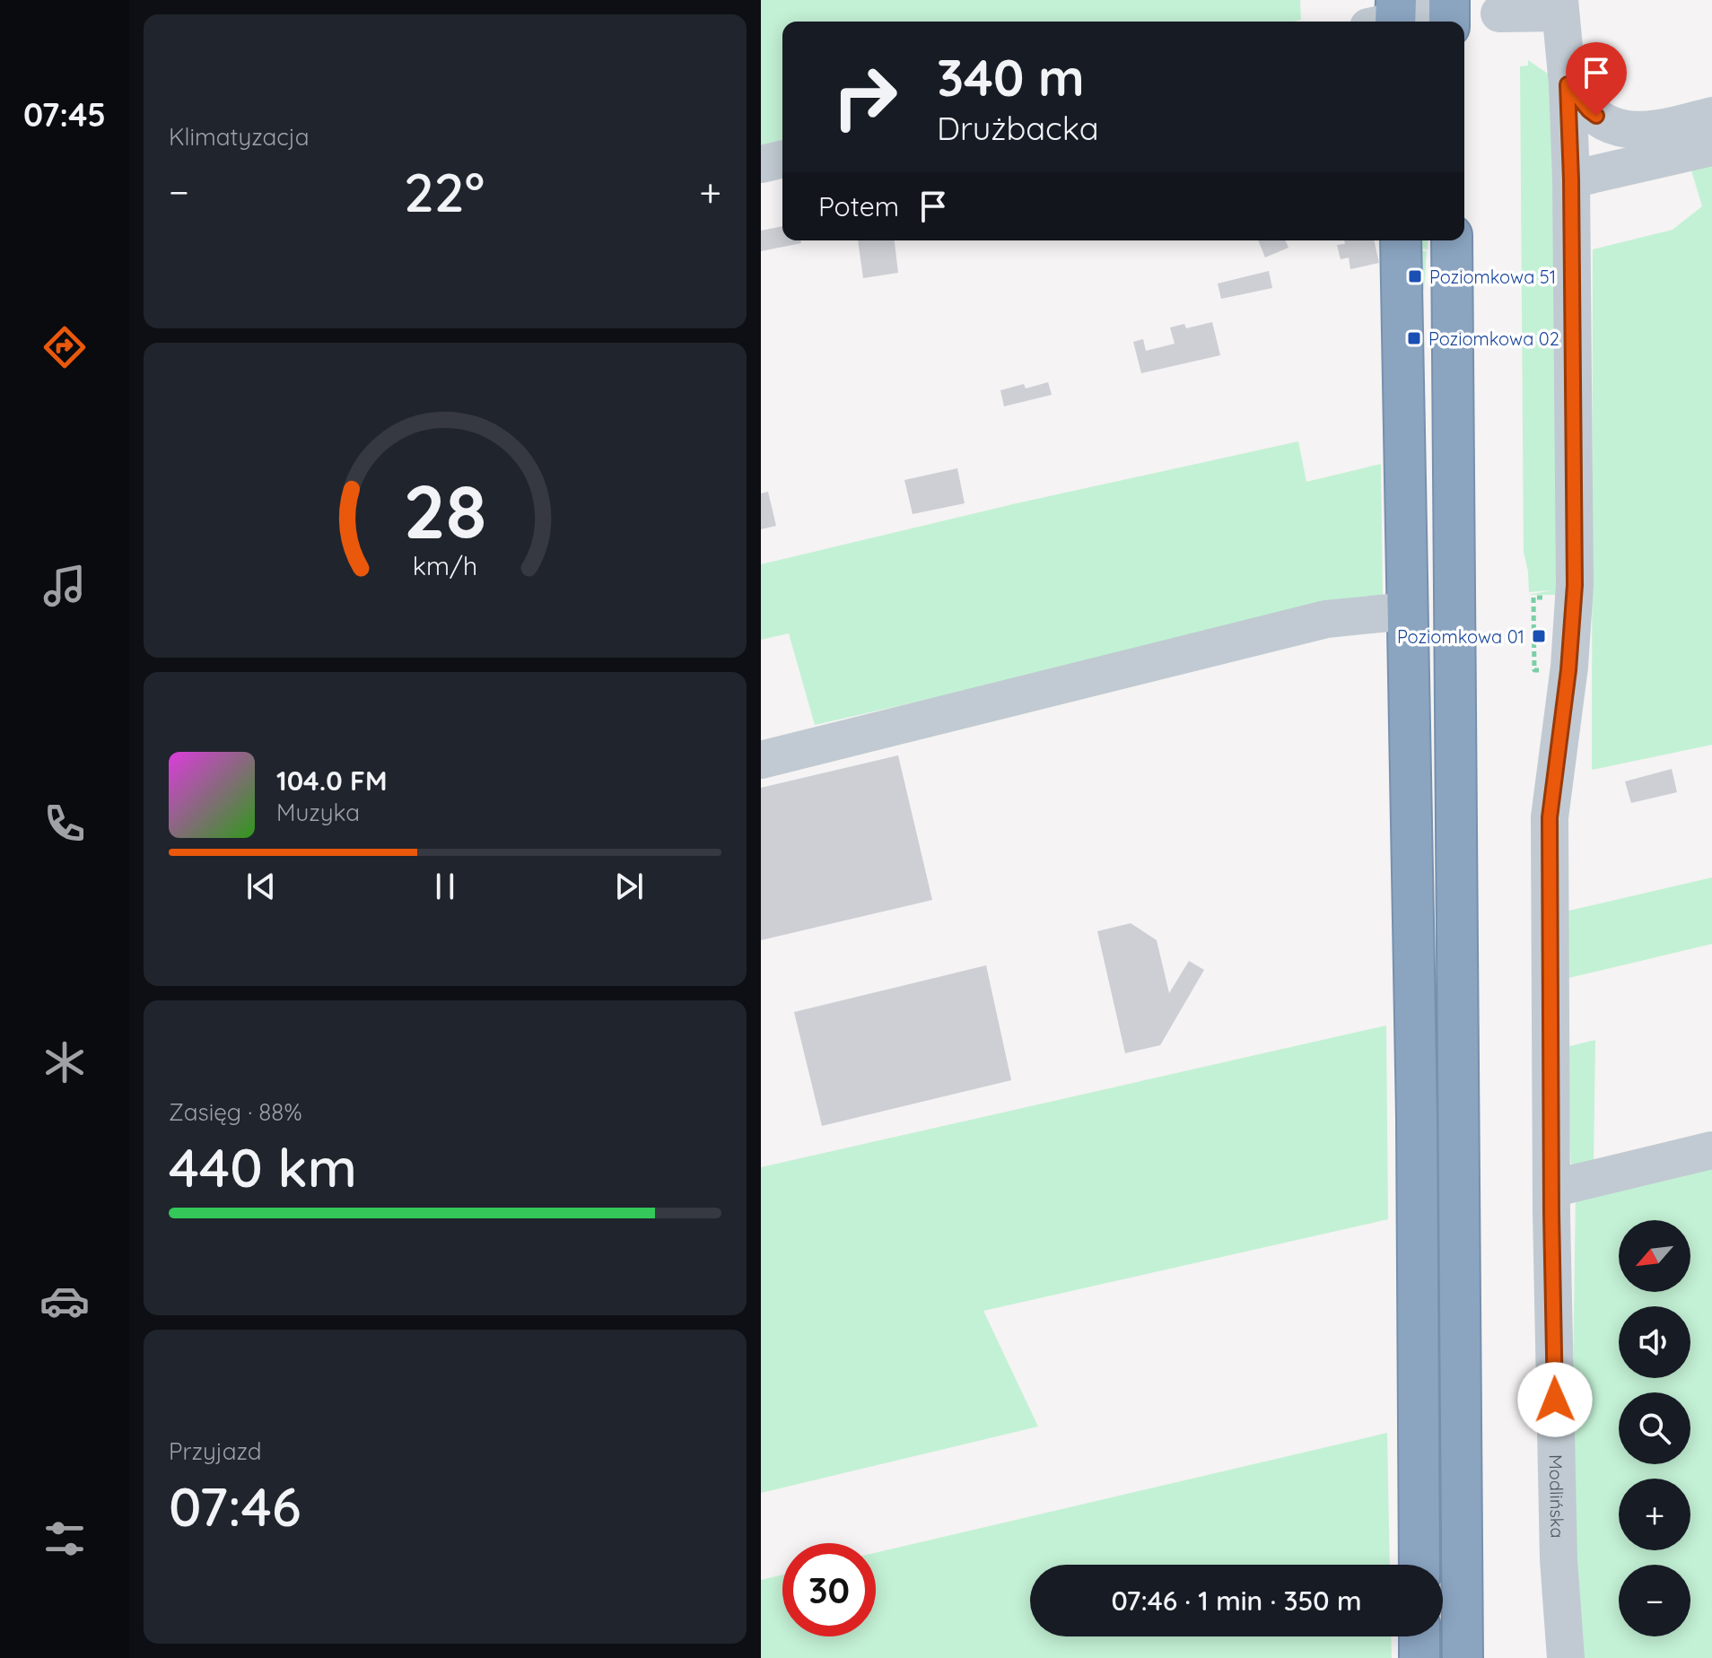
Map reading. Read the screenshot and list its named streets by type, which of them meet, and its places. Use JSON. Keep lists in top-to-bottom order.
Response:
{
  "streets": {
    "street": ["Modlińska"]
  },
  "places": {
    "transit": ["Poziomkowa 51", "Poziomkowa 02", "Poziomkowa 01"]
  },
  "north": "bottom left",
  "page": {
    "tabs": "07:45",
    "tile": [
      "Klimatyzacja",
      ["Zasięg · 88%", "440 km"],
      ["Przyjazd", "07:46"]
    ],
    "turn": ["340 m", "Drużbacka"],
    "heat": ["−", "22°", "+"],
    "then": "Potem",
    "song": ["104.0 FM", "Muzyka"],
    "map_buttons": ["+", "−"],
    "limit": "30",
    "trip": "07:46 · 1 min · 350 m",
    "gauge": ["28", "km/h"]
  }
}
